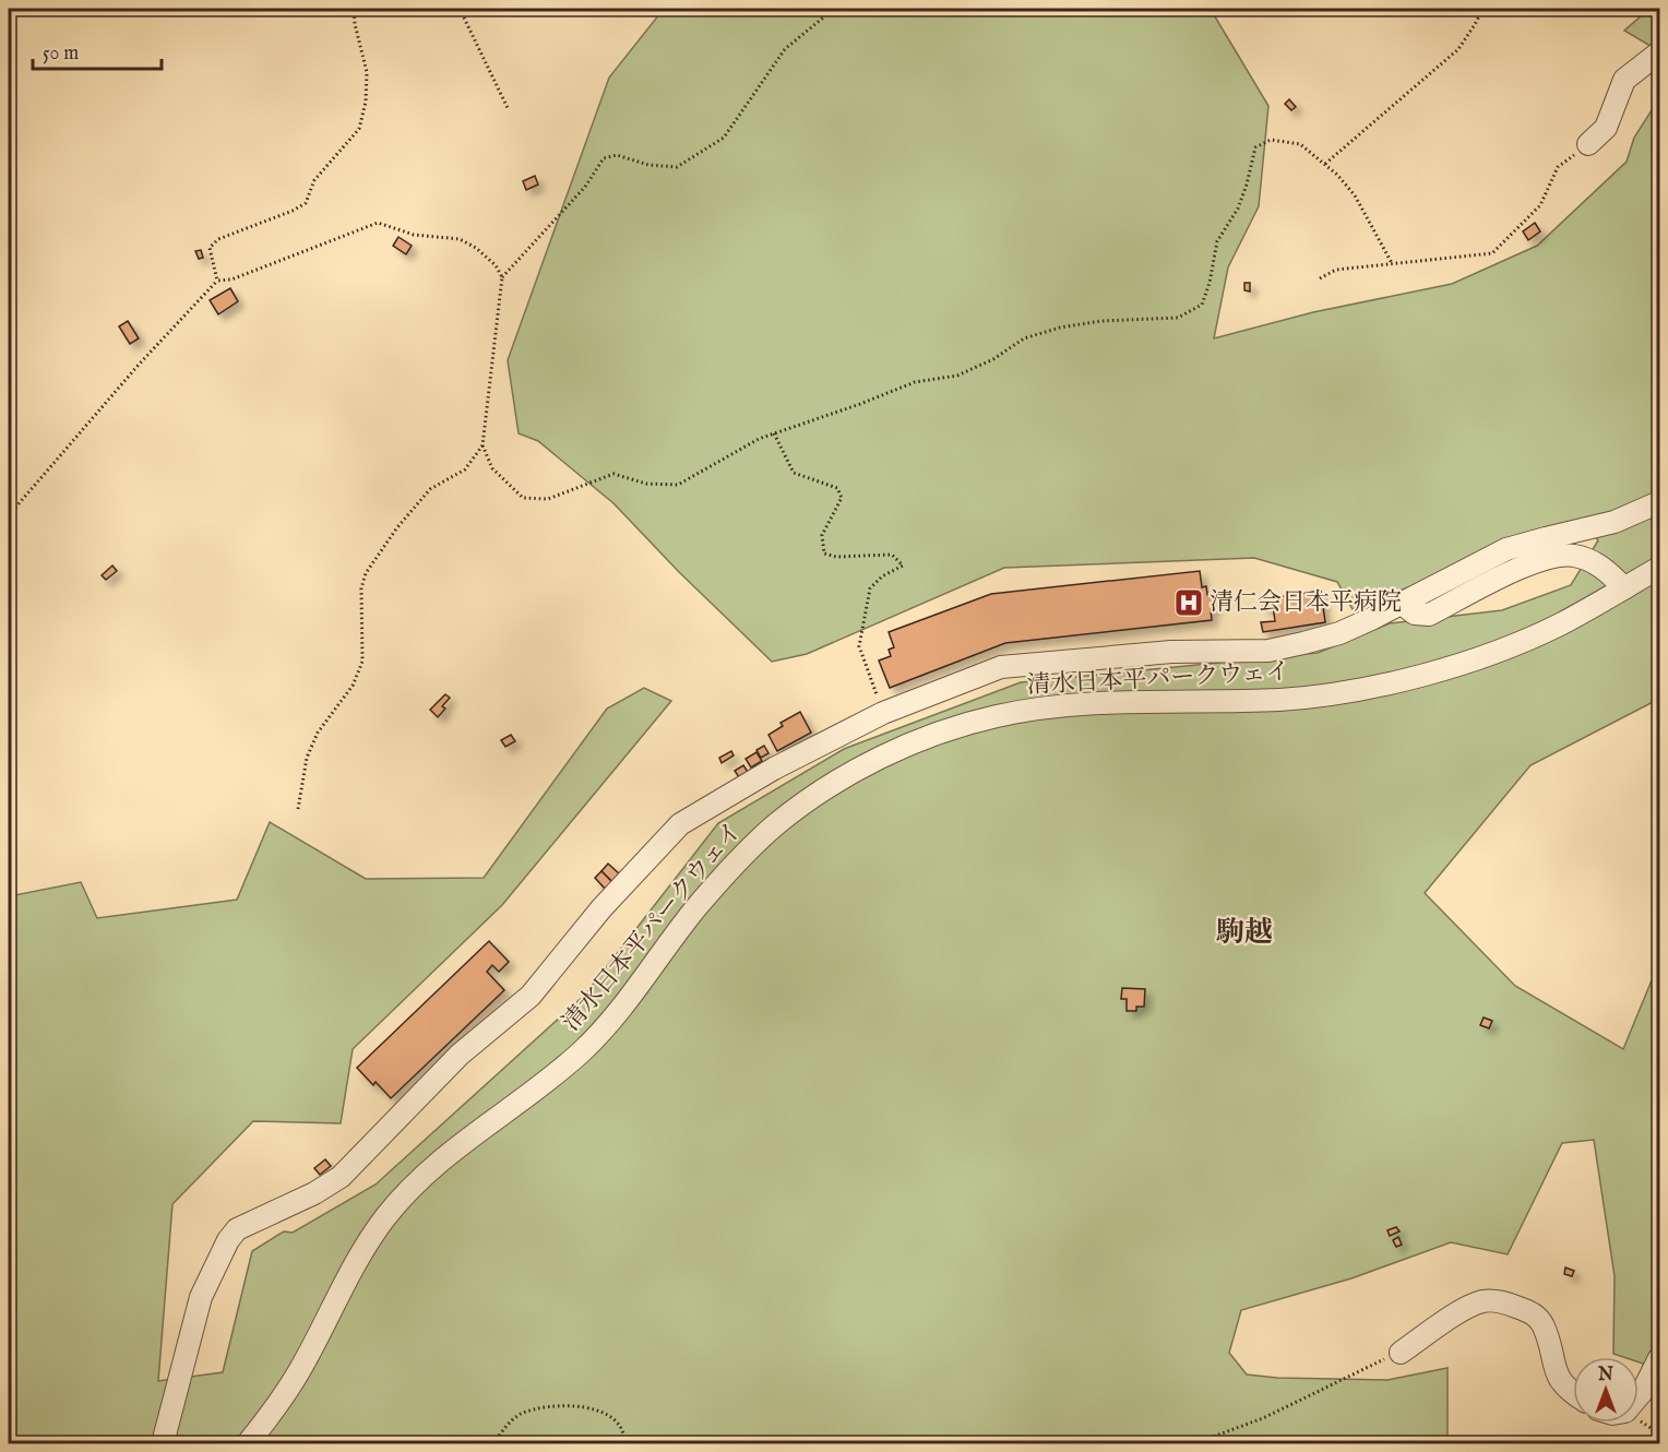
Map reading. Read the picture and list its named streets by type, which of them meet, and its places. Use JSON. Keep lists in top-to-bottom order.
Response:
{
  "streets": {
    "street": ["清水日本平パークウェイ"]
  },
  "districts": ["駒越"],
  "places": {
    "hospital": ["清仁会日本平病院"]
  },
  "scale_bar": "50 m",
  "north": "top"
}
